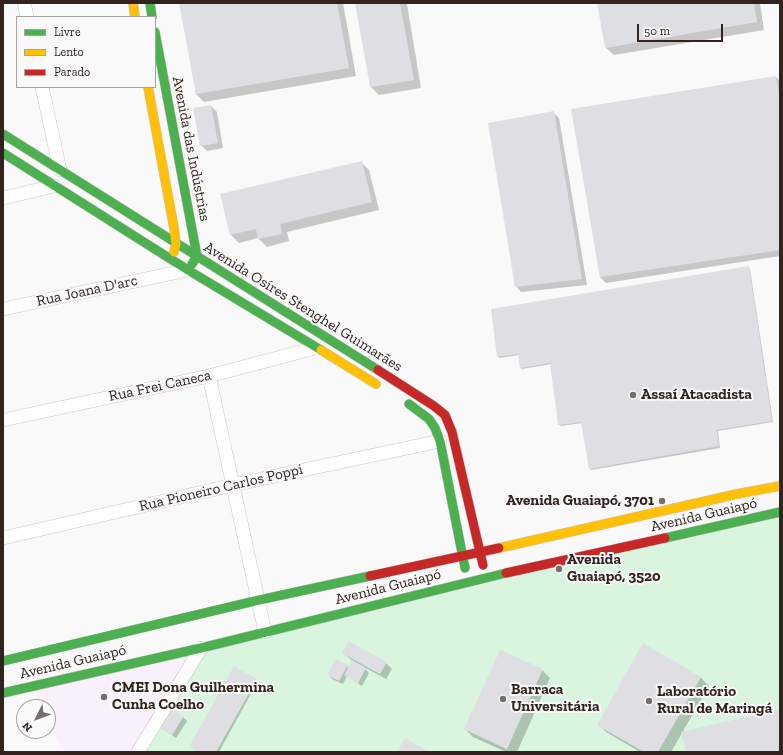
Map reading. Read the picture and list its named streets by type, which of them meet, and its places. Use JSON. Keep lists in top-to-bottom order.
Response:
{
  "streets": {
    "main road": ["Avenida das Indústrias", "Avenida Osíres Stenghel Guimarães", "Avenida Guaiapó"],
    "street": ["Rua Joana D'arc", "Rua Frei Caneca", "Rua Pioneiro Carlos Poppi"]
  },
  "crossings": [
    ["Avenida das Indústrias", "Avenida Osíres Stenghel Guimarães"],
    ["Rua Joana D'arc", "Avenida Osíres Stenghel Guimarães"],
    ["Avenida Osíres Stenghel Guimarães", "Rua Frei Caneca"],
    ["Avenida Osíres Stenghel Guimarães", "Avenida Guaiapó"]
  ],
  "places": [
    "Assaí Atacadista",
    "Avenida Guaiapó, 3701",
    "Avenida Guaiapó, 3520",
    "CMEI Dona Guilhermina Cunha Coelho",
    "Barraca Universitária",
    "Laboratório Rural de Maringá"
  ],
  "legend": ["Livre", "Lento", "Parado"],
  "scale_bar": "50 m",
  "north": "bottom left"
}
